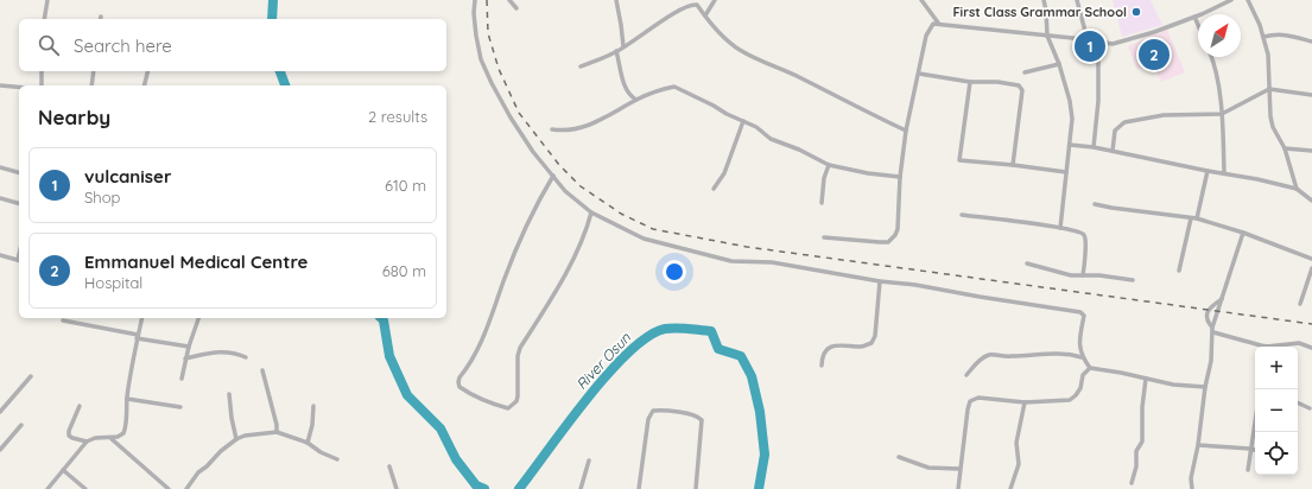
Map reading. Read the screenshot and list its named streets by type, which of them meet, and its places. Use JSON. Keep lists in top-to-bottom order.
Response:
{
  "water": ["River Osun"],
  "places": ["First Class Grammar School"],
  "north": "top right",
  "page": {
    "search": "Search here",
    "pins": ["1", "2"],
    "heading": ["Nearby", "2 results"],
    "list": [
      {
        "mark": "1",
        "name": "vulcaniser",
        "note": "Shop",
        "value": "610 m"
      },
      {
        "mark": "2",
        "name": "Emmanuel Medical Centre",
        "note": "Hospital",
        "value": "680 m"
      }
    ],
    "map_buttons": ["+", "−"]
  }
}
